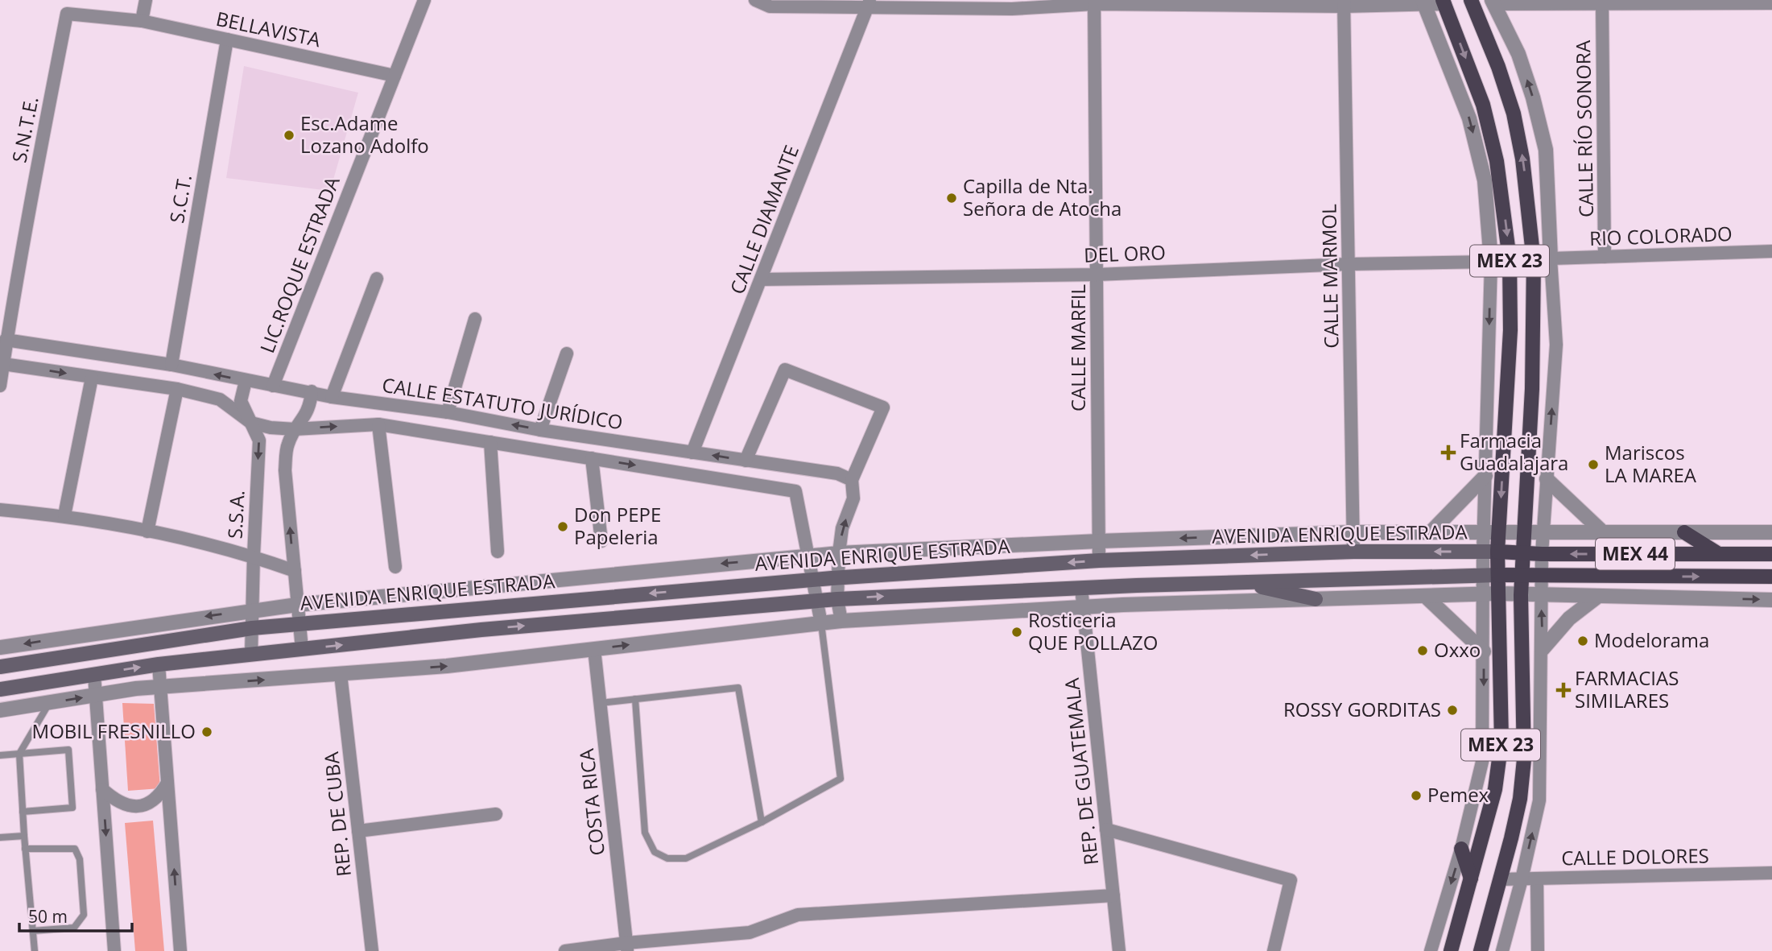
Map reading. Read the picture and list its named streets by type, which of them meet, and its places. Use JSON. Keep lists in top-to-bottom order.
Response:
{
  "streets": {
    "main road": ["MEX 23", "AVENIDA ENRIQUE ESTRADA", "MEX 44"],
    "street": [
      "BELLAVISTA",
      "CALLE RÍO SONORA",
      "S.N.T.E.",
      "S.C.T.",
      "CALLE DIAMANTE",
      "RIO COLORADO",
      "DEL ORO",
      "LIC.ROQUE ESTRADA",
      "CALLE MARMOL",
      "CALLE MARFIL",
      "CALLE ESTATUTO JURÍDICO",
      "S.S.A.",
      "REP. DE GUATEMALA",
      "COSTA RICA",
      "REP. DE CUBA",
      "CALLE DOLORES"
    ]
  },
  "crossings": [
    ["BELLAVISTA", "S.N.T.E."],
    ["BELLAVISTA", "S.C.T."],
    ["BELLAVISTA", "LIC.ROQUE ESTRADA"],
    ["CALLE RÍO SONORA", "RIO COLORADO"],
    ["S.N.T.E.", "CALLE ESTATUTO JURÍDICO"],
    ["S.C.T.", "CALLE ESTATUTO JURÍDICO"],
    ["CALLE DIAMANTE", "DEL ORO"],
    ["CALLE DIAMANTE", "CALLE ESTATUTO JURÍDICO"],
    ["DEL ORO", "CALLE MARMOL"],
    ["DEL ORO", "CALLE MARFIL"],
    ["MEX 23", "AVENIDA ENRIQUE ESTRADA"],
    ["MEX 23", "CALLE DOLORES"],
    ["LIC.ROQUE ESTRADA", "CALLE ESTATUTO JURÍDICO"],
    ["CALLE MARMOL", "AVENIDA ENRIQUE ESTRADA"],
    ["CALLE MARFIL", "AVENIDA ENRIQUE ESTRADA"],
    ["CALLE ESTATUTO JURÍDICO", "S.S.A."],
    ["S.S.A.", "AVENIDA ENRIQUE ESTRADA"],
    ["AVENIDA ENRIQUE ESTRADA", "REP. DE GUATEMALA"]
  ],
  "places": {
    "other": [
      "Esc.Adame Lozano Adolfo",
      "Capilla de Nta. Señora de Atocha",
      "Mariscos LA MAREA",
      "Don PEPE Papeleria",
      "Rosticeria QUE POLLAZO",
      "Modelorama",
      "Oxxo",
      "ROSSY GORDITAS",
      "MOBIL FRESNILLO",
      "Pemex"
    ],
    "health": ["Farmacia Guadalajara", "FARMACIAS SIMILARES"]
  },
  "scale_bar": "50 m"
}
